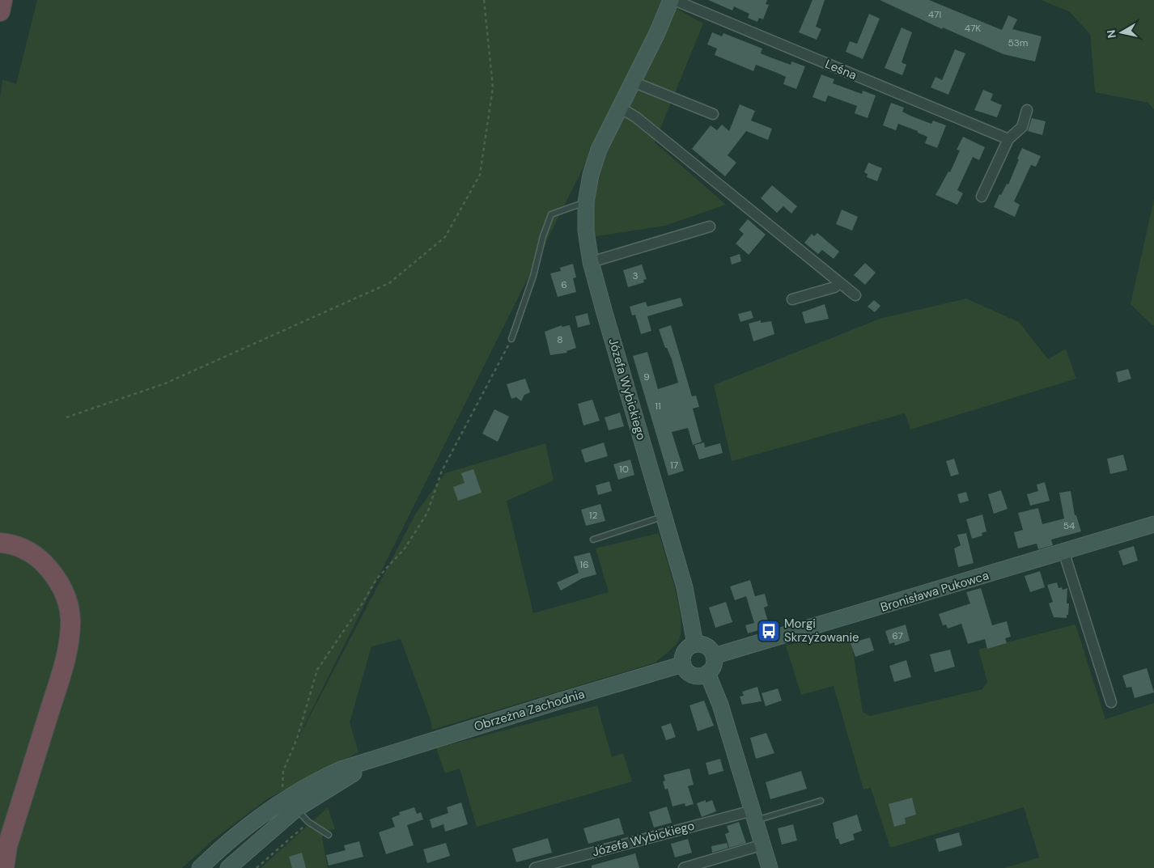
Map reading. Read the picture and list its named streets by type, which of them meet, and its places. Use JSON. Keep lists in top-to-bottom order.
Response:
{
  "streets": {
    "street": [
      "Leśna",
      "Józefa Wybickiego",
      "Bronisława Pukowca",
      "Obrzeżna Zachodnia"
    ]
  },
  "crossings": [
    ["Leśna", "Józefa Wybickiego"],
    ["Józefa Wybickiego", "Bronisława Pukowca"],
    ["Józefa Wybickiego", "Obrzeżna Zachodnia"],
    ["Bronisława Pukowca", "Obrzeżna Zachodnia"]
  ],
  "places": {
    "bus stop": ["Morgi Skrzyżowanie"]
  },
  "house_numbers": [
    "47l",
    "47K",
    "53m",
    "3",
    "6",
    "8",
    "9",
    "11",
    "17",
    "10",
    "12",
    "54",
    "16",
    "67"
  ],
  "north": "left"
}
